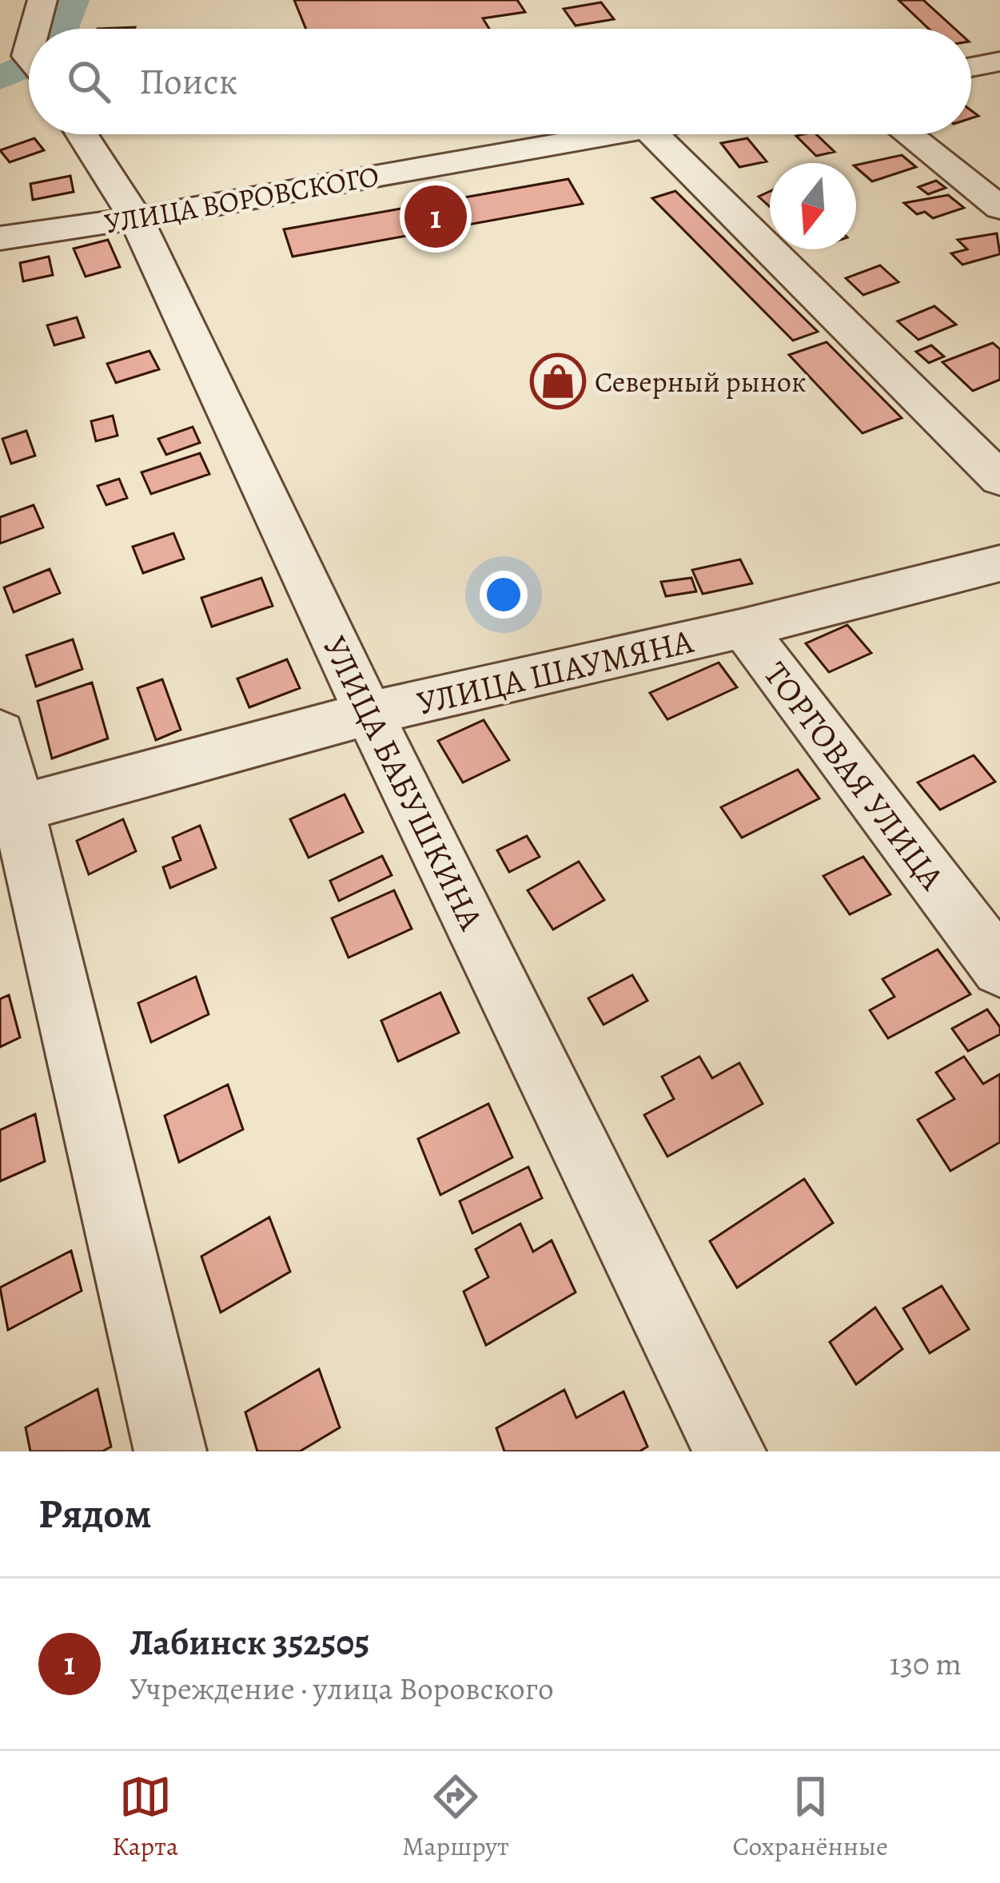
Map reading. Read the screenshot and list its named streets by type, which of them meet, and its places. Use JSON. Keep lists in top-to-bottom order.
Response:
{
  "streets": {
    "street": [
      "УЛИЦА ВОРОВСКОГО",
      "УЛИЦА ШАУМЯНА",
      "ТОРГОВАЯ УЛИЦА",
      "УЛИЦА БАБУШКИНА"
    ]
  },
  "crossings": [
    ["УЛИЦА ВОРОВСКОГО", "УЛИЦА БАБУШКИНА"],
    ["УЛИЦА ШАУМЯНА", "ТОРГОВАЯ УЛИЦА"],
    ["УЛИЦА ШАУМЯНА", "УЛИЦА БАБУШКИНА"]
  ],
  "places": {
    "shop": ["Северный рынок"]
  },
  "north": "bottom",
  "page": {
    "search": "Поиск",
    "pins": "1",
    "heading": "Рядом",
    "list": [
      {
        "mark": "1",
        "name": "Лабинск 352505",
        "note": "Учреждение · улица Воровского",
        "value": "130 m"
      }
    ],
    "nav": ["Карта", "Маршрут", "Сохранённые"]
  }
}
